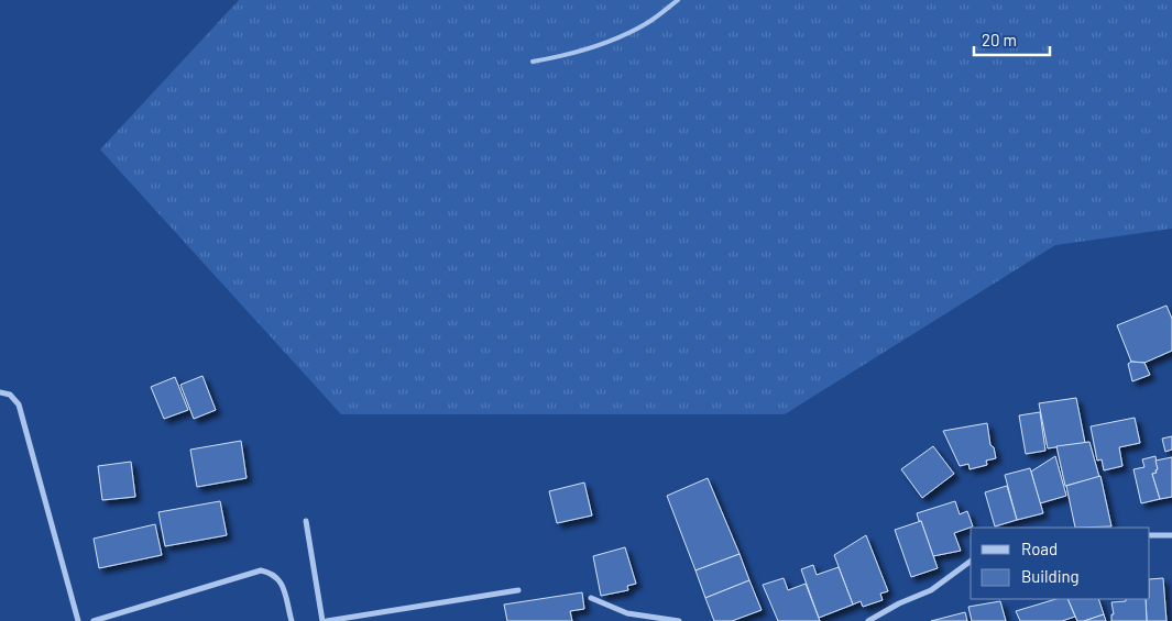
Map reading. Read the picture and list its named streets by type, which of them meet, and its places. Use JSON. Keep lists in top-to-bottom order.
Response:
{
  "legend": ["Road", "Building"],
  "scale_bar": "20 m"
}
